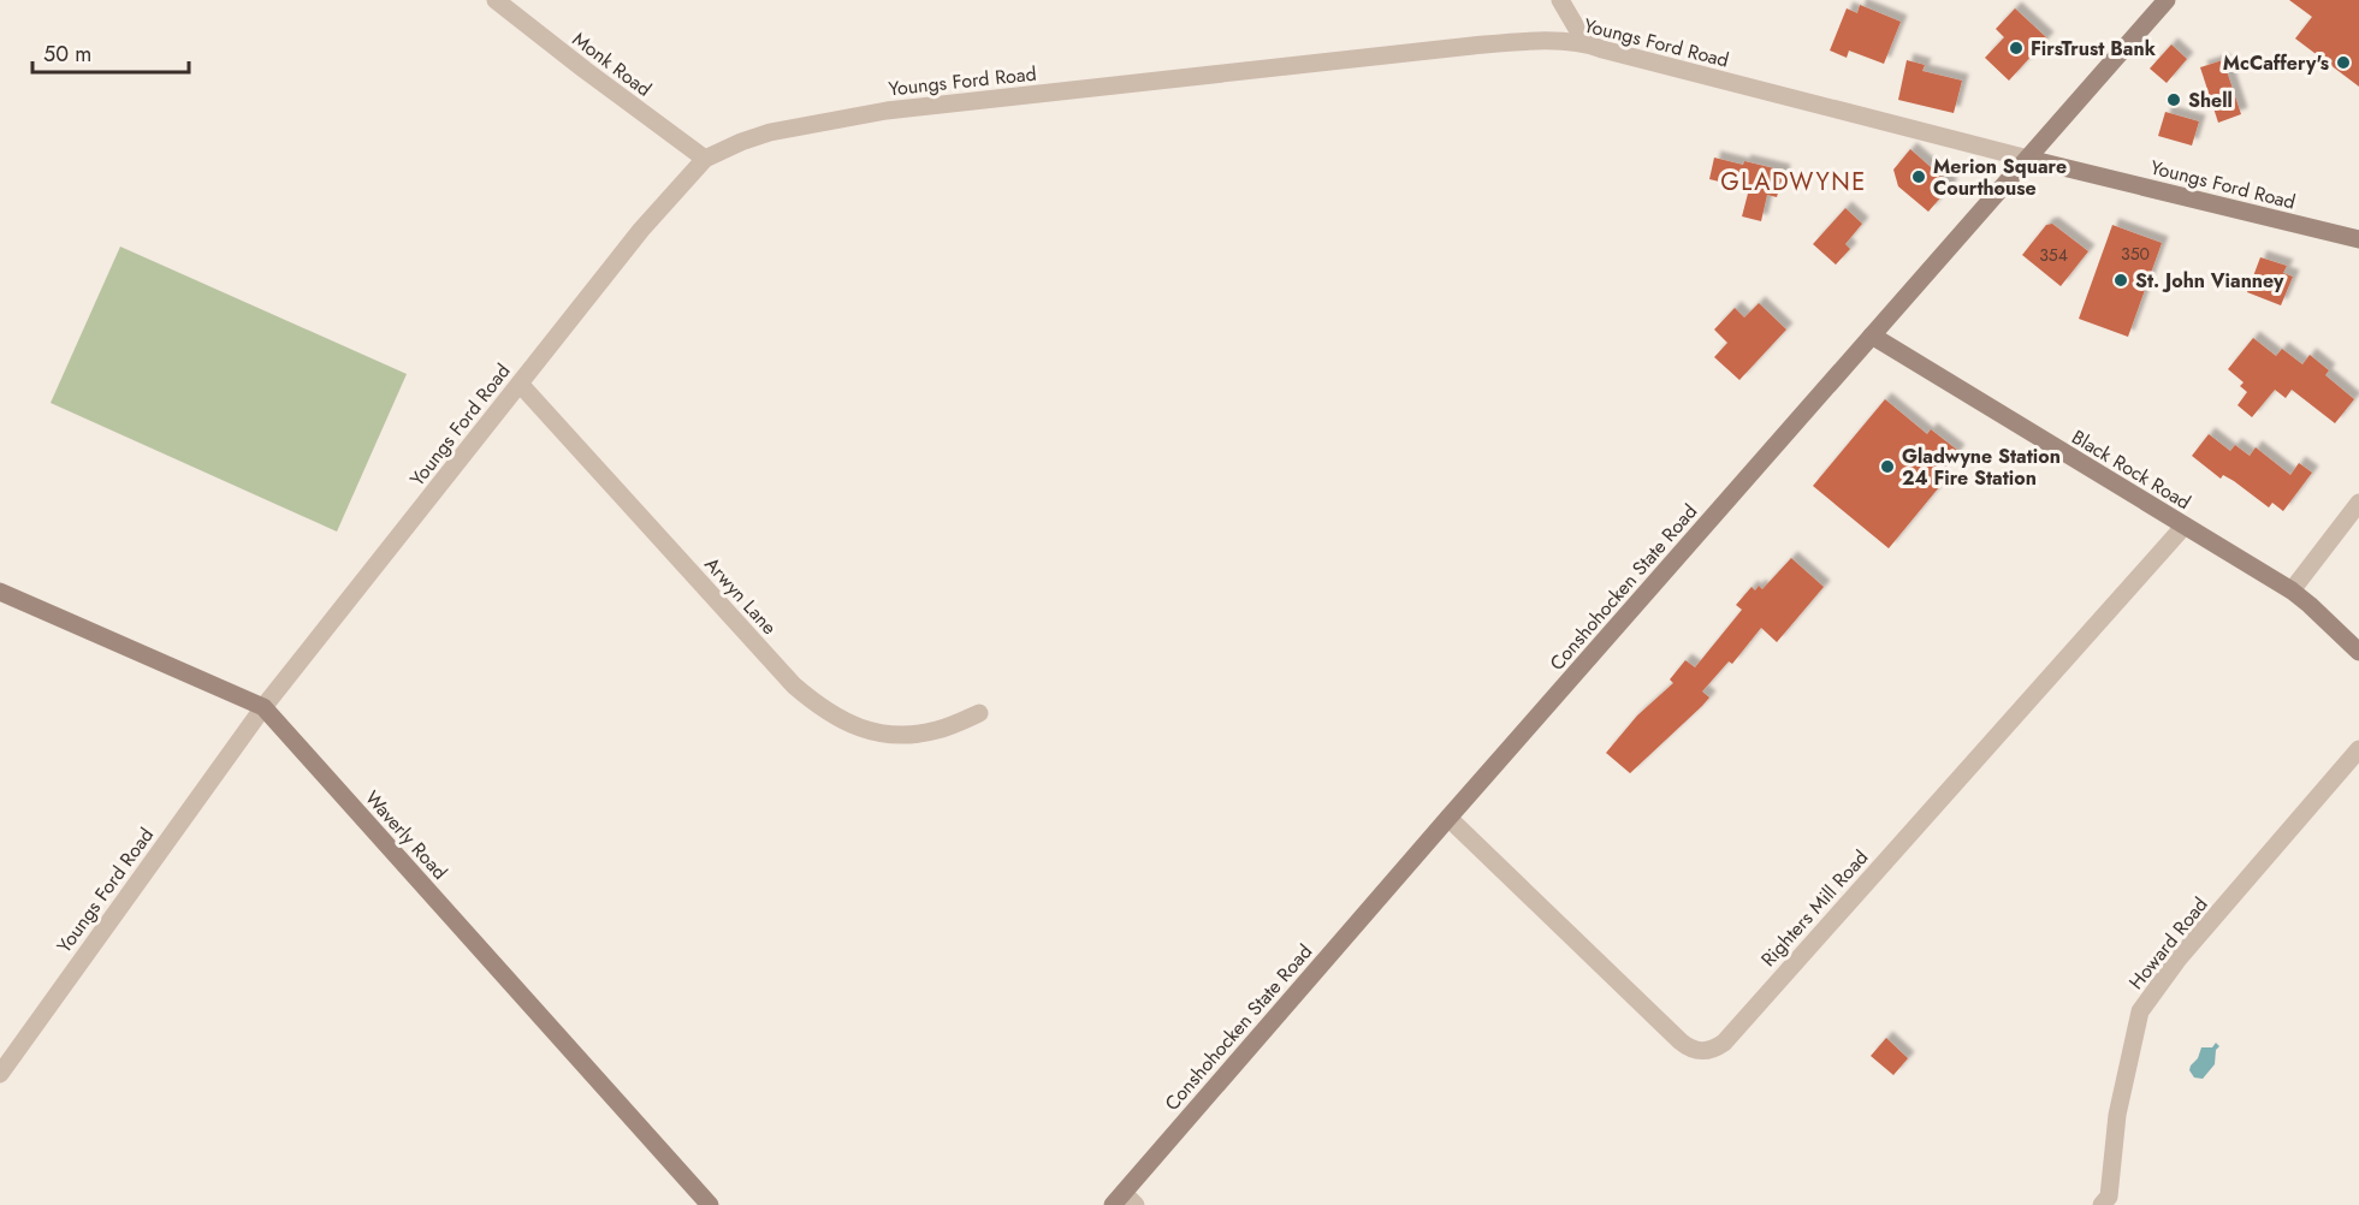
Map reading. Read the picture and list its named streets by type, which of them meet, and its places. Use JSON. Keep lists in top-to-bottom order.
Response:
{
  "streets": {
    "street": [
      "Youngs Ford Road",
      "Monk Road",
      "Black Rock Road",
      "Conshohocken State Road",
      "Arwyn Lane",
      "Waverly Road",
      "Righters Mill Road",
      "Howard Road"
    ]
  },
  "crossings": [
    ["Youngs Ford Road", "Monk Road"],
    ["Youngs Ford Road", "Conshohocken State Road"],
    ["Youngs Ford Road", "Arwyn Lane"],
    ["Youngs Ford Road", "Waverly Road"],
    ["Black Rock Road", "Conshohocken State Road"],
    ["Black Rock Road", "Righters Mill Road"],
    ["Conshohocken State Road", "Righters Mill Road"]
  ],
  "districts": ["GLADWYNE"],
  "places": [
    "FirsTrust Bank",
    "McCaffery's",
    "Shell",
    "Merion Square Courthouse",
    "St. John Vianney",
    "Gladwyne Station 24 Fire Station"
  ],
  "house_numbers": ["350", "354"],
  "scale_bar": "50 m"
}
